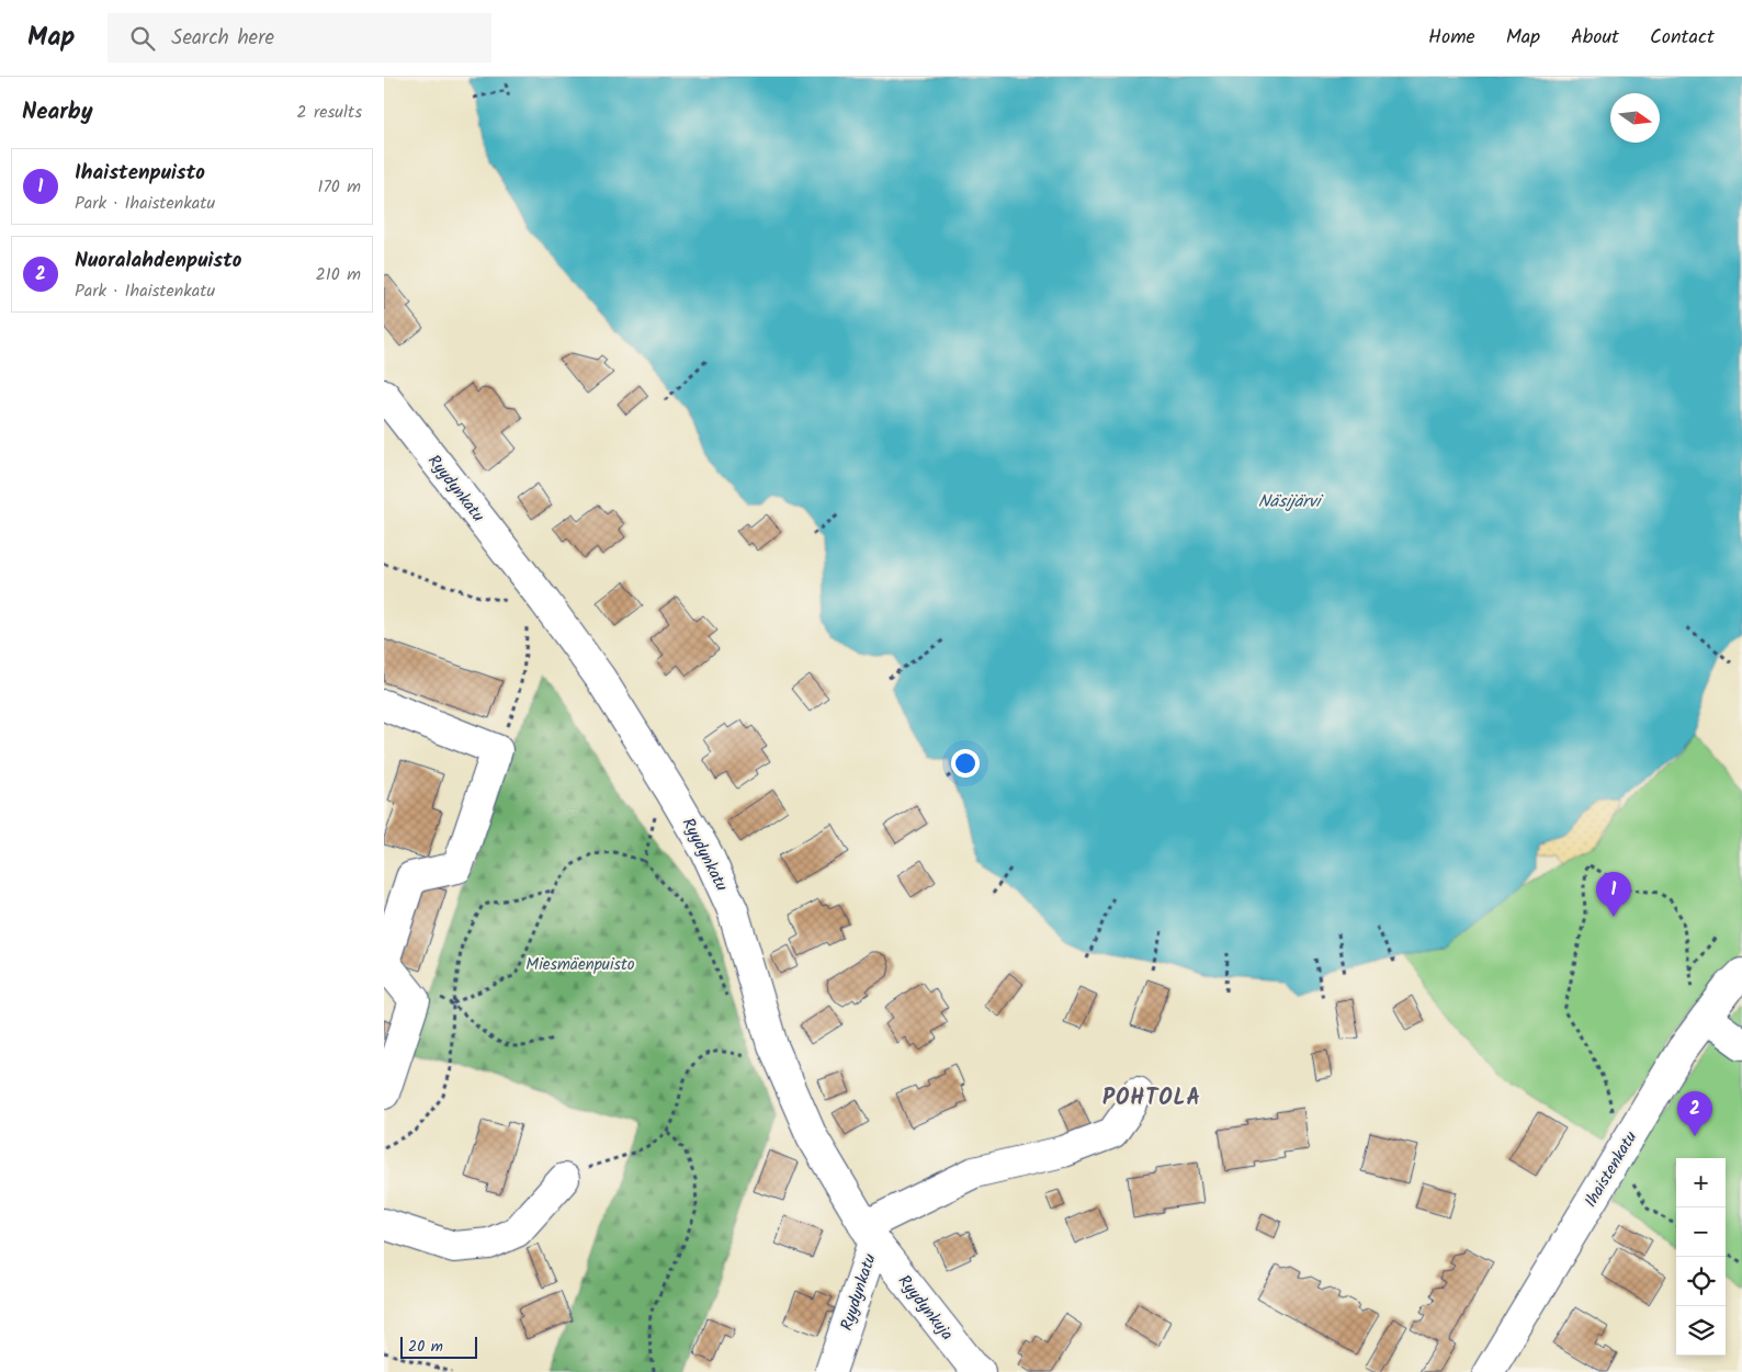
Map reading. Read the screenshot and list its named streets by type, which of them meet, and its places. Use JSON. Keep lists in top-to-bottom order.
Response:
{
  "streets": {
    "street": ["Ryydynkatu", "Ihaistenkatu", "Ryydynkuja"]
  },
  "crossings": [
    ["Ryydynkatu", "Ryydynkuja"]
  ],
  "districts": ["POHTOLA"],
  "water": ["Näsijärvi"],
  "parks": ["Miesmäenpuisto"],
  "scale_bar": "20 m",
  "north": "right",
  "page": {
    "header": "Map",
    "search": "Search here",
    "nav": [
      "Home",
      "Map",
      "About",
      "Contact"
    ],
    "heading": ["Nearby", "2 results"],
    "list": [
      {
        "mark": "1",
        "name": "Ihaistenpuisto",
        "note": "Park · Ihaistenkatu",
        "value": "170 m"
      },
      {
        "mark": "2",
        "name": "Nuoralahdenpuisto",
        "note": "Park · Ihaistenkatu",
        "value": "210 m"
      }
    ],
    "pins": ["1", "2"],
    "map_buttons": ["+", "−"],
    "scale": "20 m"
  }
}
